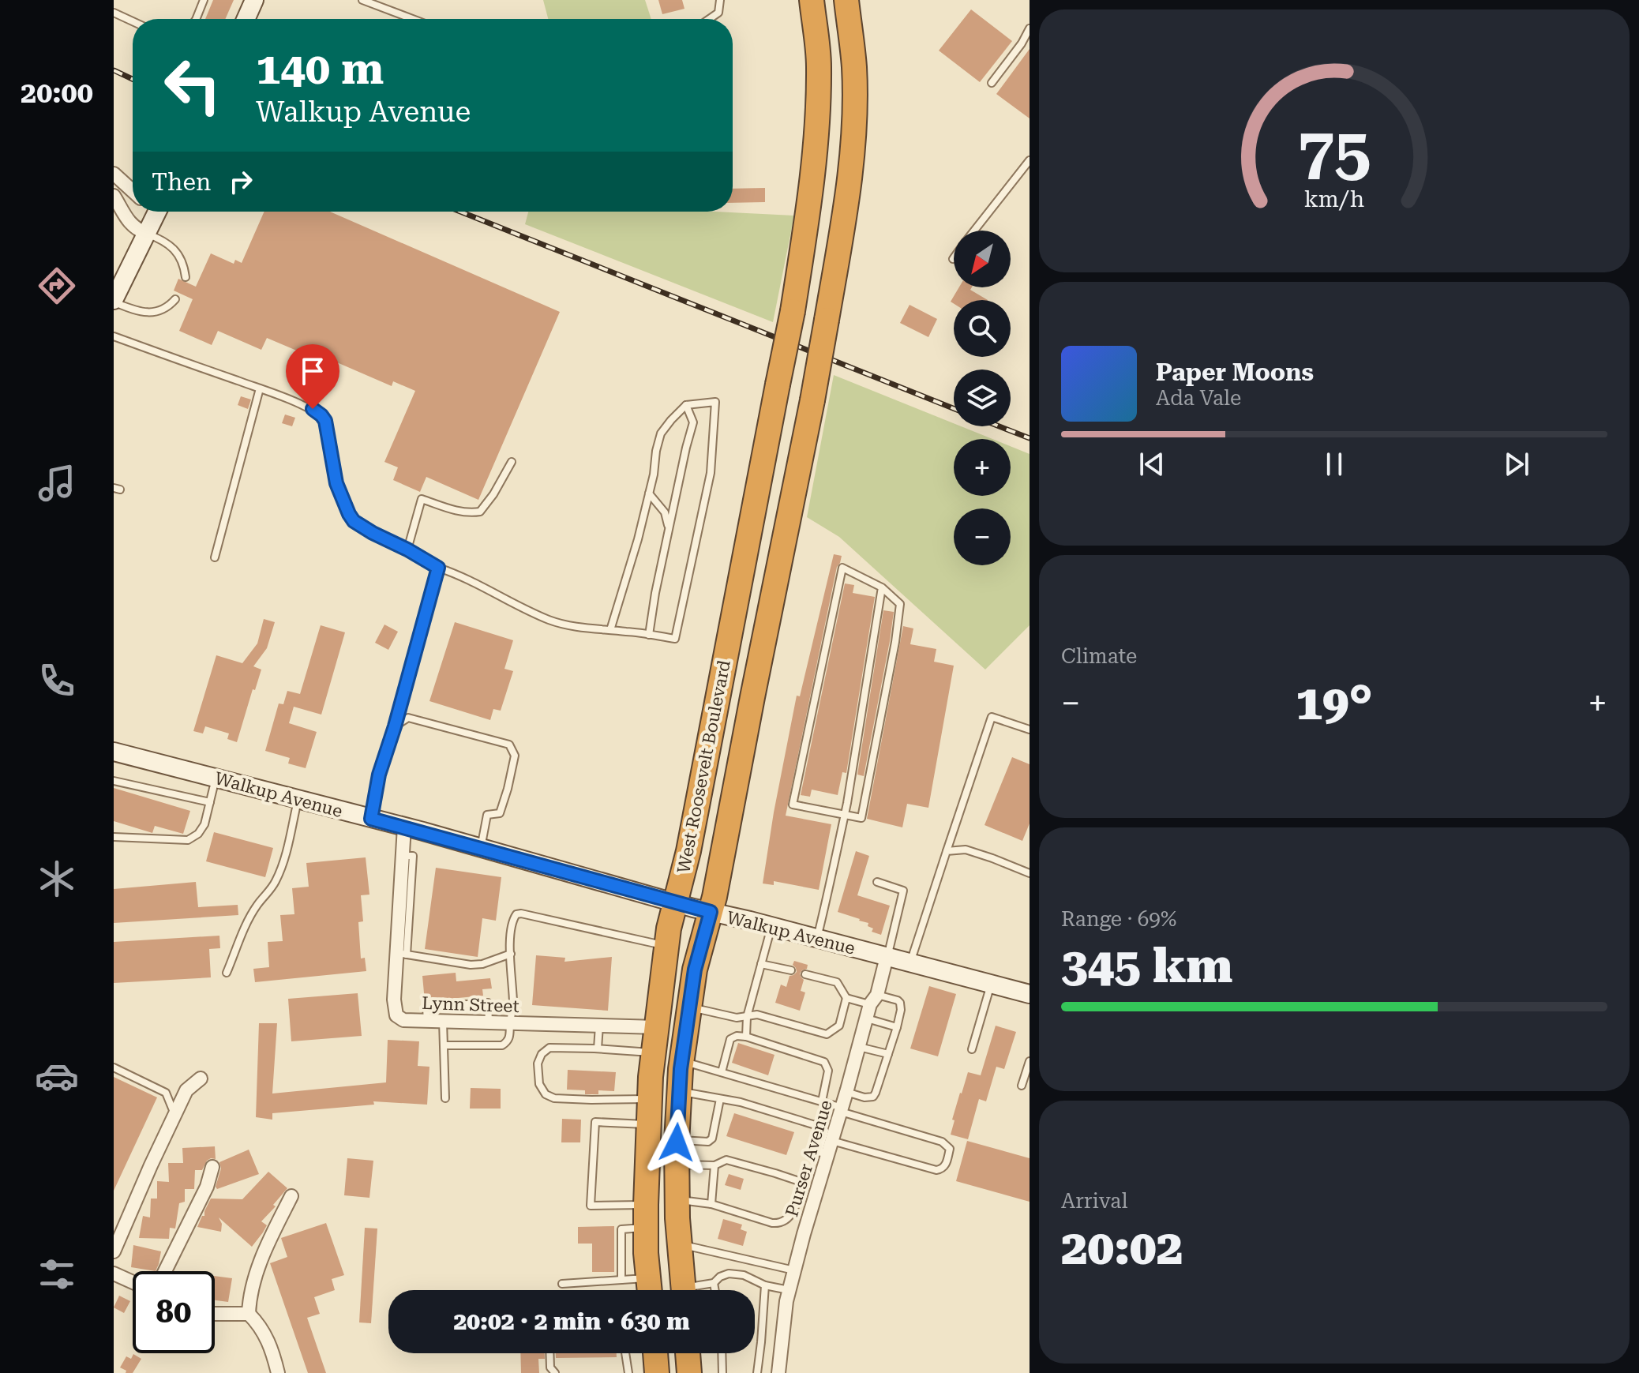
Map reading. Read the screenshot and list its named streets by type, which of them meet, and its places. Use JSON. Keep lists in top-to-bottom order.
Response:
{
  "streets": {
    "highway": ["West Roosevelt Boulevard"],
    "street": ["Walkup Avenue", "Lynn Street", "Purser Avenue"]
  },
  "crossings": [
    ["West Roosevelt Boulevard", "Walkup Avenue"],
    ["West Roosevelt Boulevard", "Lynn Street"],
    ["Walkup Avenue", "Lynn Street"],
    ["Walkup Avenue", "Purser Avenue"]
  ],
  "north": "bottom left",
  "page": {
    "tabs": "20:00",
    "turn": ["140 m", "Walkup Avenue"],
    "then": "Then",
    "map_buttons": ["+", "−"],
    "song": ["Paper Moons", "Ada Vale"],
    "tile": [
      "Climate",
      ["Range · 69%", "345 km"],
      ["Arrival", "20:02"]
    ],
    "heat": ["−", "19°", "+"],
    "limit": "80",
    "trip": "20:02 · 2 min · 630 m",
    "gauge": ["75", "km/h"]
  }
}
